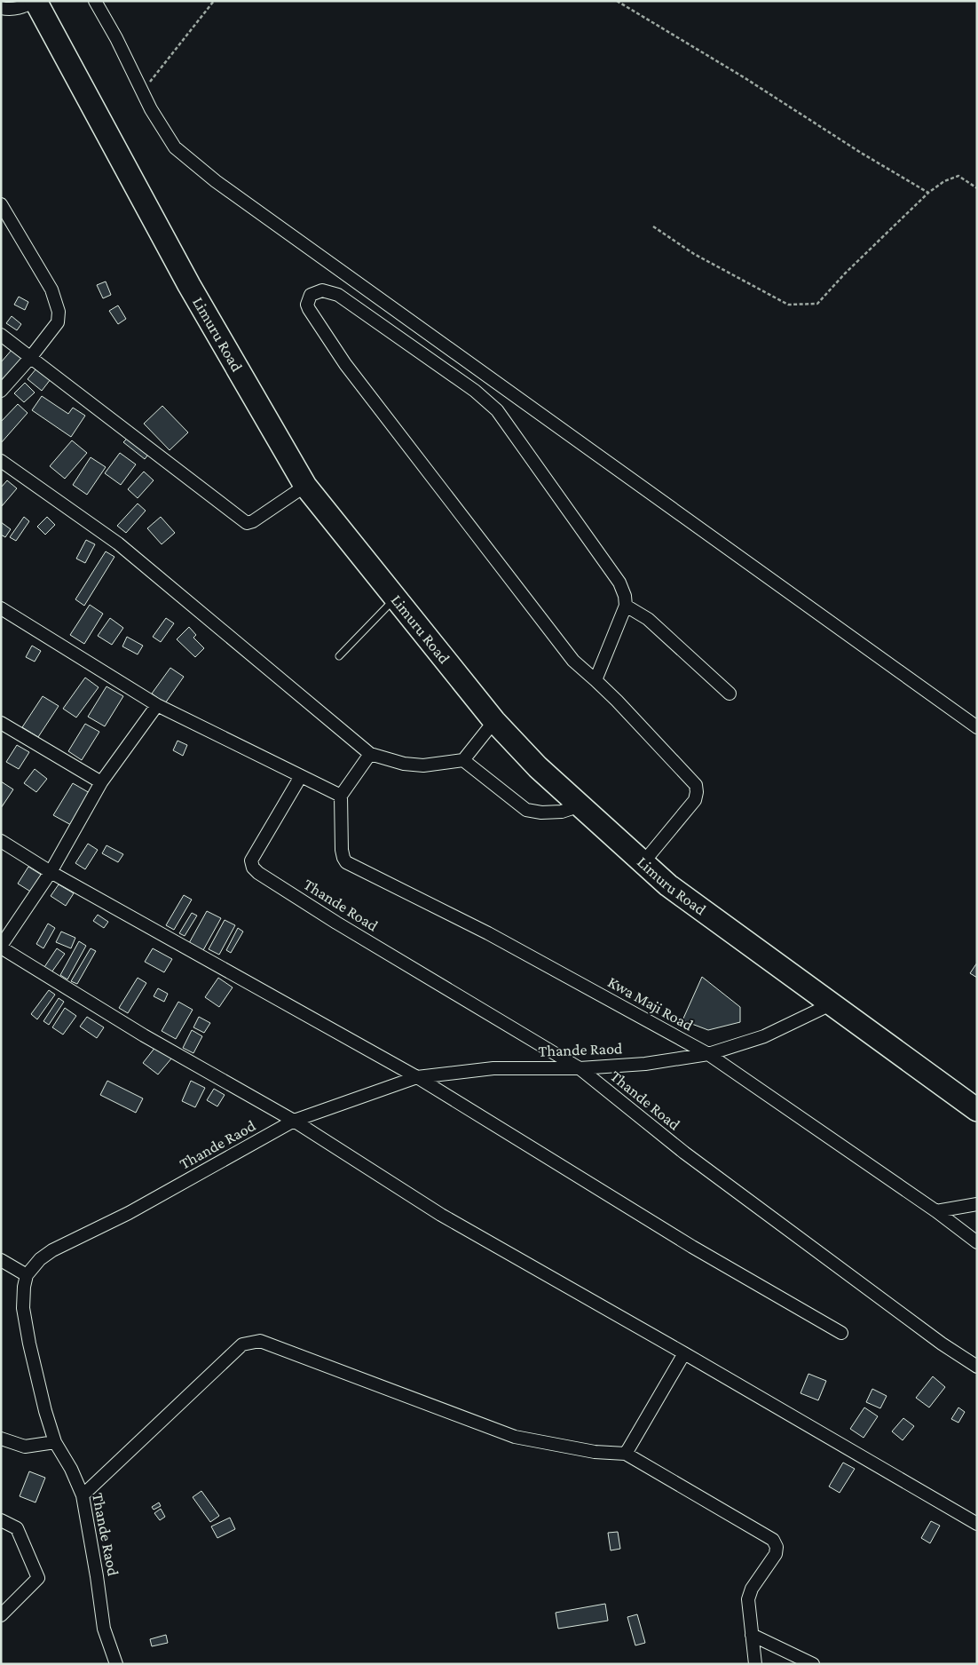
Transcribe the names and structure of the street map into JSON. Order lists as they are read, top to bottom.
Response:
{
  "streets": {
    "highway": ["Limuru Road"],
    "street": ["Thande Road", "Kwa Maji Road", "Thande Raod"]
  },
  "crossings": [
    ["Limuru Road", "Thande Raod"],
    ["Thande Road", "Thande Raod"],
    ["Kwa Maji Road", "Thande Raod"]
  ]
}
